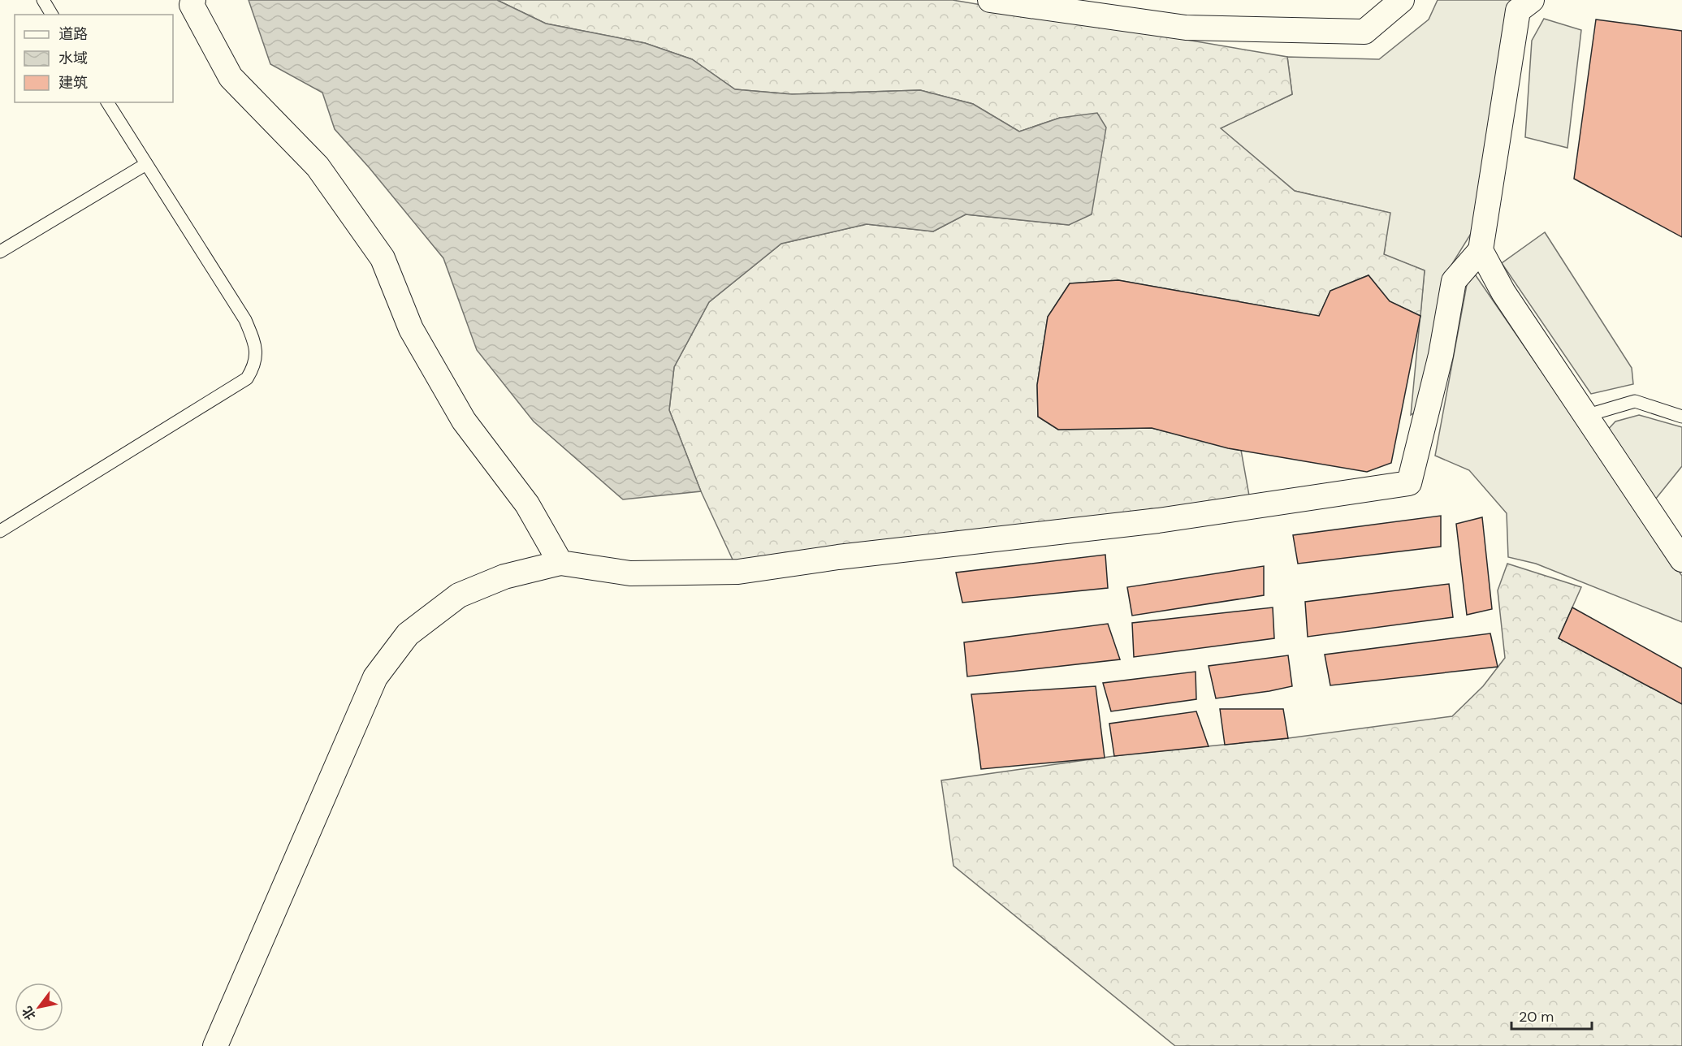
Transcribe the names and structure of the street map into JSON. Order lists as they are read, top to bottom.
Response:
{
  "legend": ["道路", "水域", "建筑"],
  "scale_bar": "20 m",
  "north": "bottom left"
}
